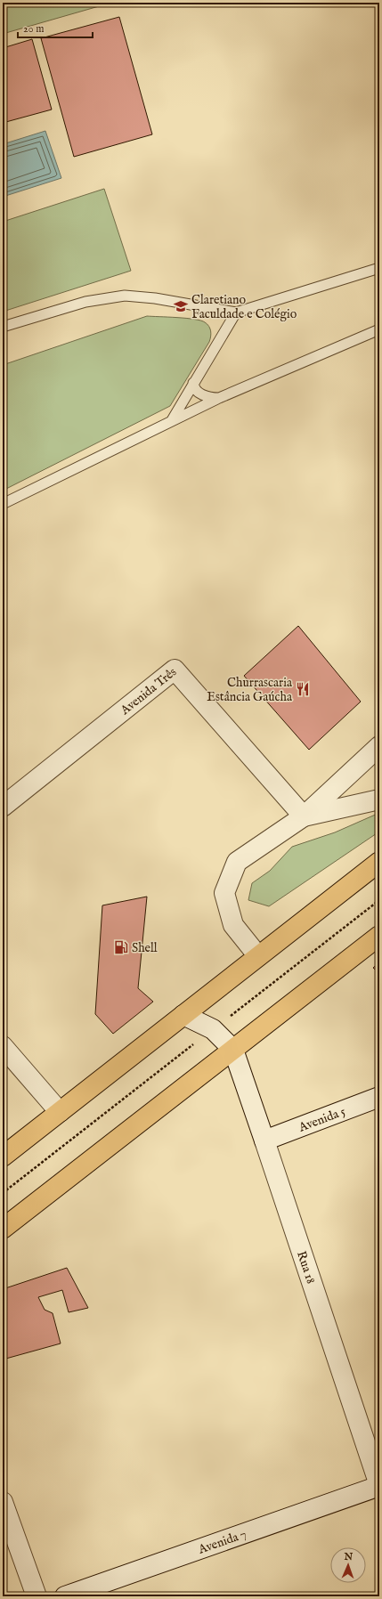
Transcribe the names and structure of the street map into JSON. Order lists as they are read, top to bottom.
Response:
{
  "streets": {
    "street": [
      "Avenida Três",
      "Avenida 5",
      "Rua 18",
      "Avenida 7"
    ]
  },
  "crossings": [
    ["Avenida 5", "Rua 18"],
    ["Rua 18", "Avenida 7"]
  ],
  "places": {
    "school or university": ["Claretiano Faculdade e Colégio"],
    "restaurant": ["Churrascaria Estância Gaúcha"],
    "fuel station": ["Shell"]
  },
  "scale_bar": "20 m",
  "north": "top"
}
